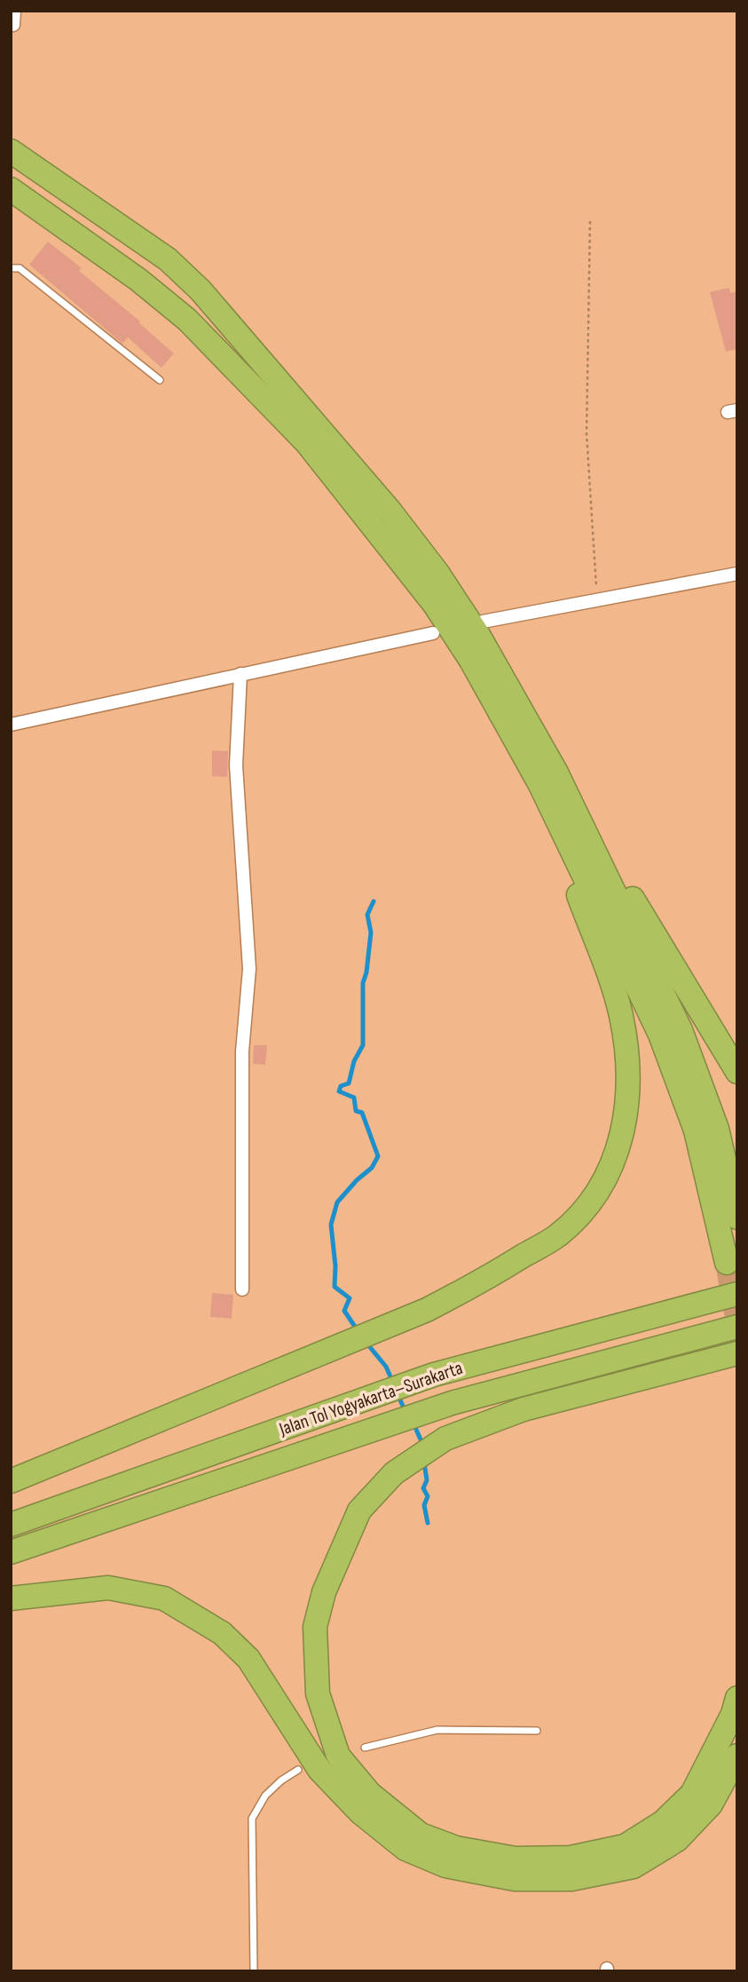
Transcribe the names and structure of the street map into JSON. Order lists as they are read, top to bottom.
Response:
{
  "streets": {
    "highway": ["Jalan Tol Yogyakarta–Surakarta"]
  }
}
